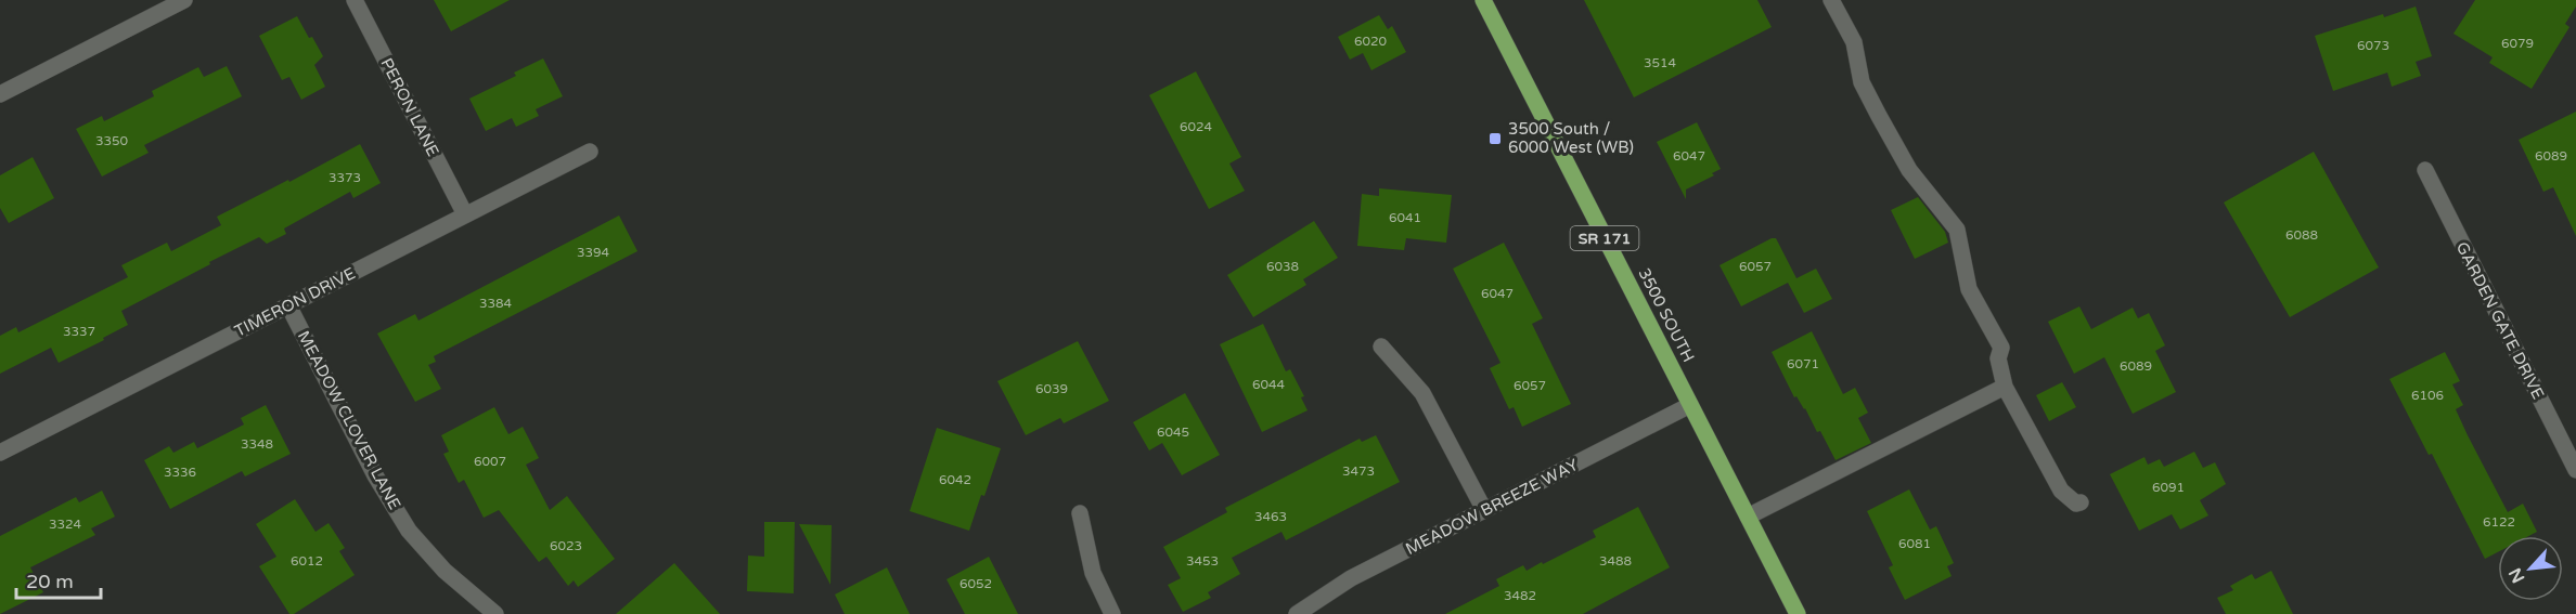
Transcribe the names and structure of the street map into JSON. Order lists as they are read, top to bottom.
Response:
{
  "streets": {
    "main road": ["SR 171", "3500 SOUTH"],
    "street": [
      "PERON LANE",
      "TIMERON DRIVE",
      "GARDEN GATE DRIVE",
      "MEADOW CLOVER LANE",
      "MEADOW BREEZE WAY"
    ]
  },
  "crossings": [
    ["PERON LANE", "TIMERON DRIVE"],
    ["TIMERON DRIVE", "MEADOW CLOVER LANE"],
    ["3500 SOUTH", "MEADOW BREEZE WAY"]
  ],
  "places": {
    "transit": ["3500 South / 6000 West (WB)"]
  },
  "house_numbers": [
    "6020",
    "6079",
    "6073",
    "3514",
    "6024",
    "3350",
    "6047",
    "6089",
    "3373",
    "6041",
    "6088",
    "3394",
    "6038",
    "6057",
    "6047",
    "3384",
    "3337",
    "6071",
    "6089",
    "6044",
    "6057",
    "6039",
    "6106",
    "6045",
    "3348",
    "6007",
    "3473",
    "3336",
    "6042",
    "6091",
    "3463",
    "6122",
    "3324",
    "6081",
    "6023",
    "6012",
    "3453",
    "3488",
    "6052",
    "3482"
  ],
  "scale_bar": "20 m",
  "north": "bottom left"
}
